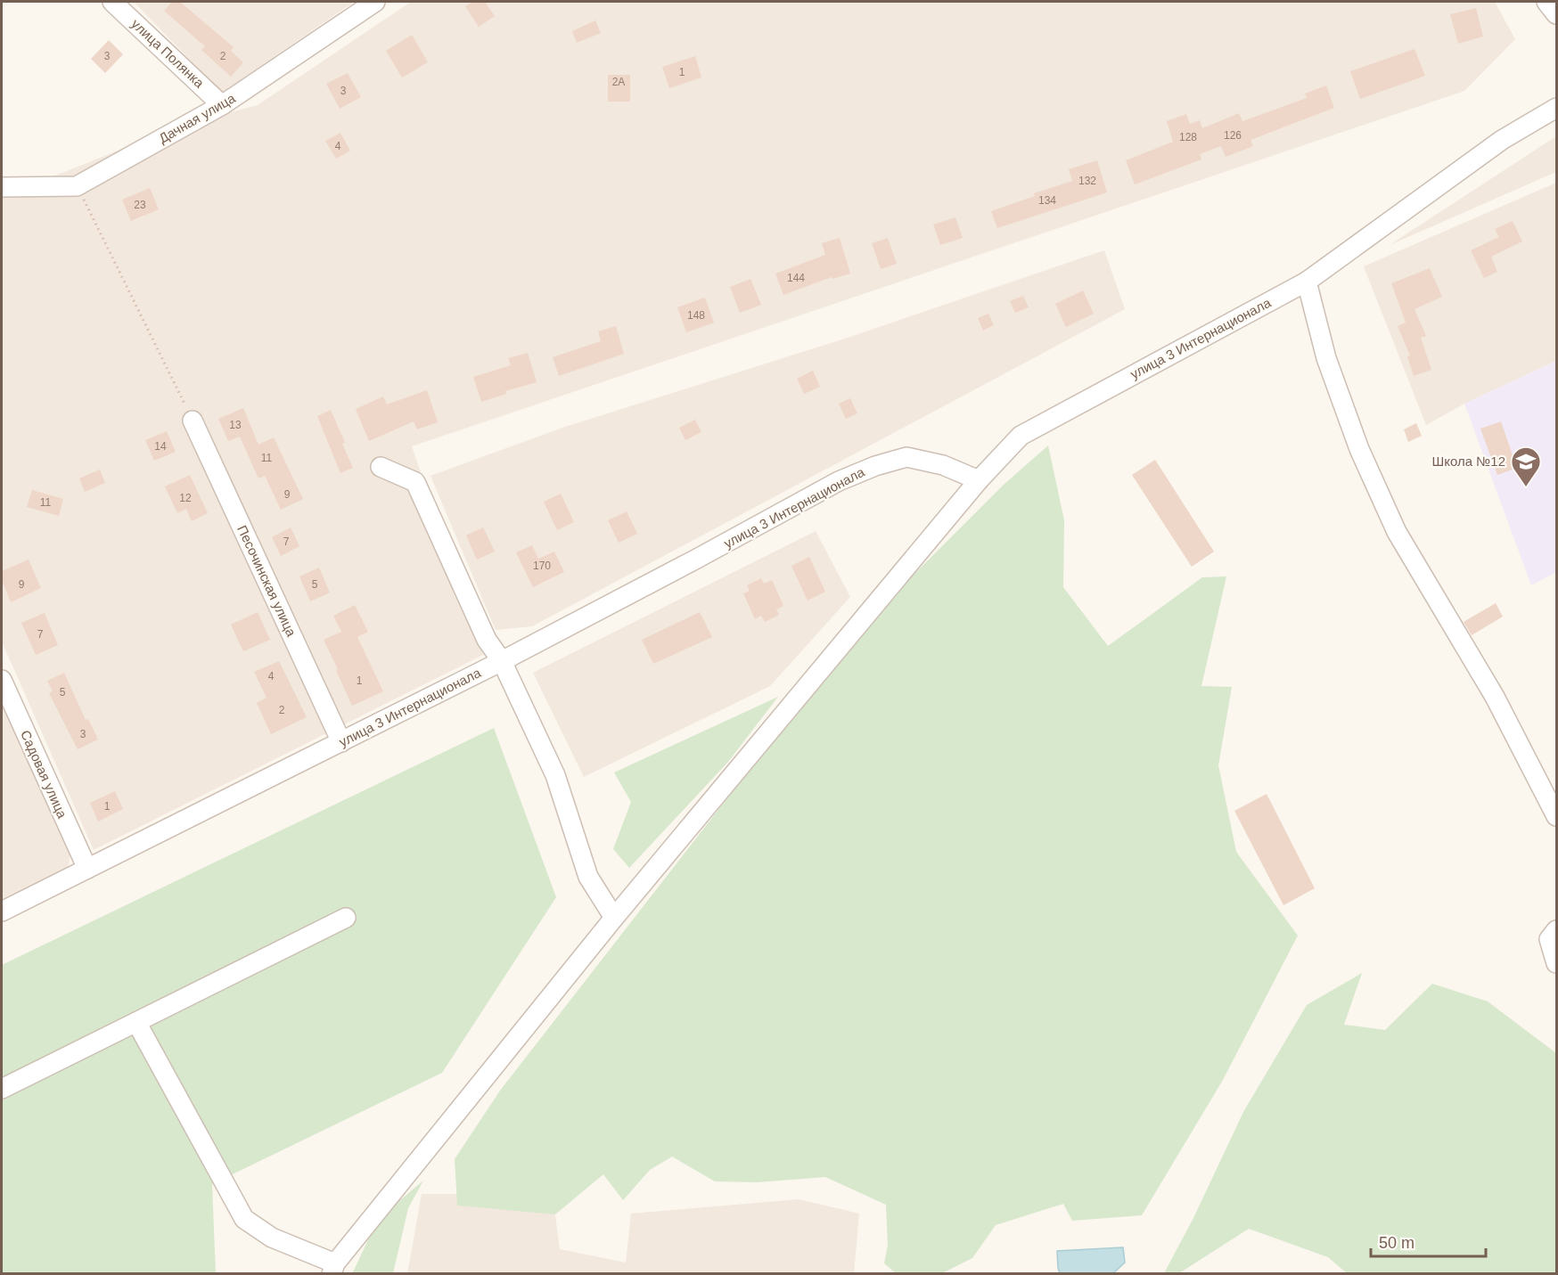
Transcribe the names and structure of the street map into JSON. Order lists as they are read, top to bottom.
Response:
{
  "streets": {
    "street": [
      "улица Полянка",
      "Дачная улица",
      "улица 3 Интернационала",
      "Песочинская улица",
      "Садовая улица"
    ]
  },
  "crossings": [
    ["улица Полянка", "Дачная улица"],
    ["улица 3 Интернационала", "Песочинская улица"],
    ["улица 3 Интернационала", "Садовая улица"]
  ],
  "places": {
    "school or university": ["Школа №12"]
  },
  "house_numbers": [
    "3",
    "2",
    "1",
    "2А",
    "3",
    "126",
    "128",
    "4",
    "132",
    "134",
    "23",
    "144",
    "148",
    "13",
    "14",
    "11",
    "9",
    "12",
    "11",
    "7",
    "170",
    "9",
    "5",
    "7",
    "4",
    "1",
    "5",
    "2",
    "3",
    "1"
  ],
  "scale_bar": "50 m"
}
